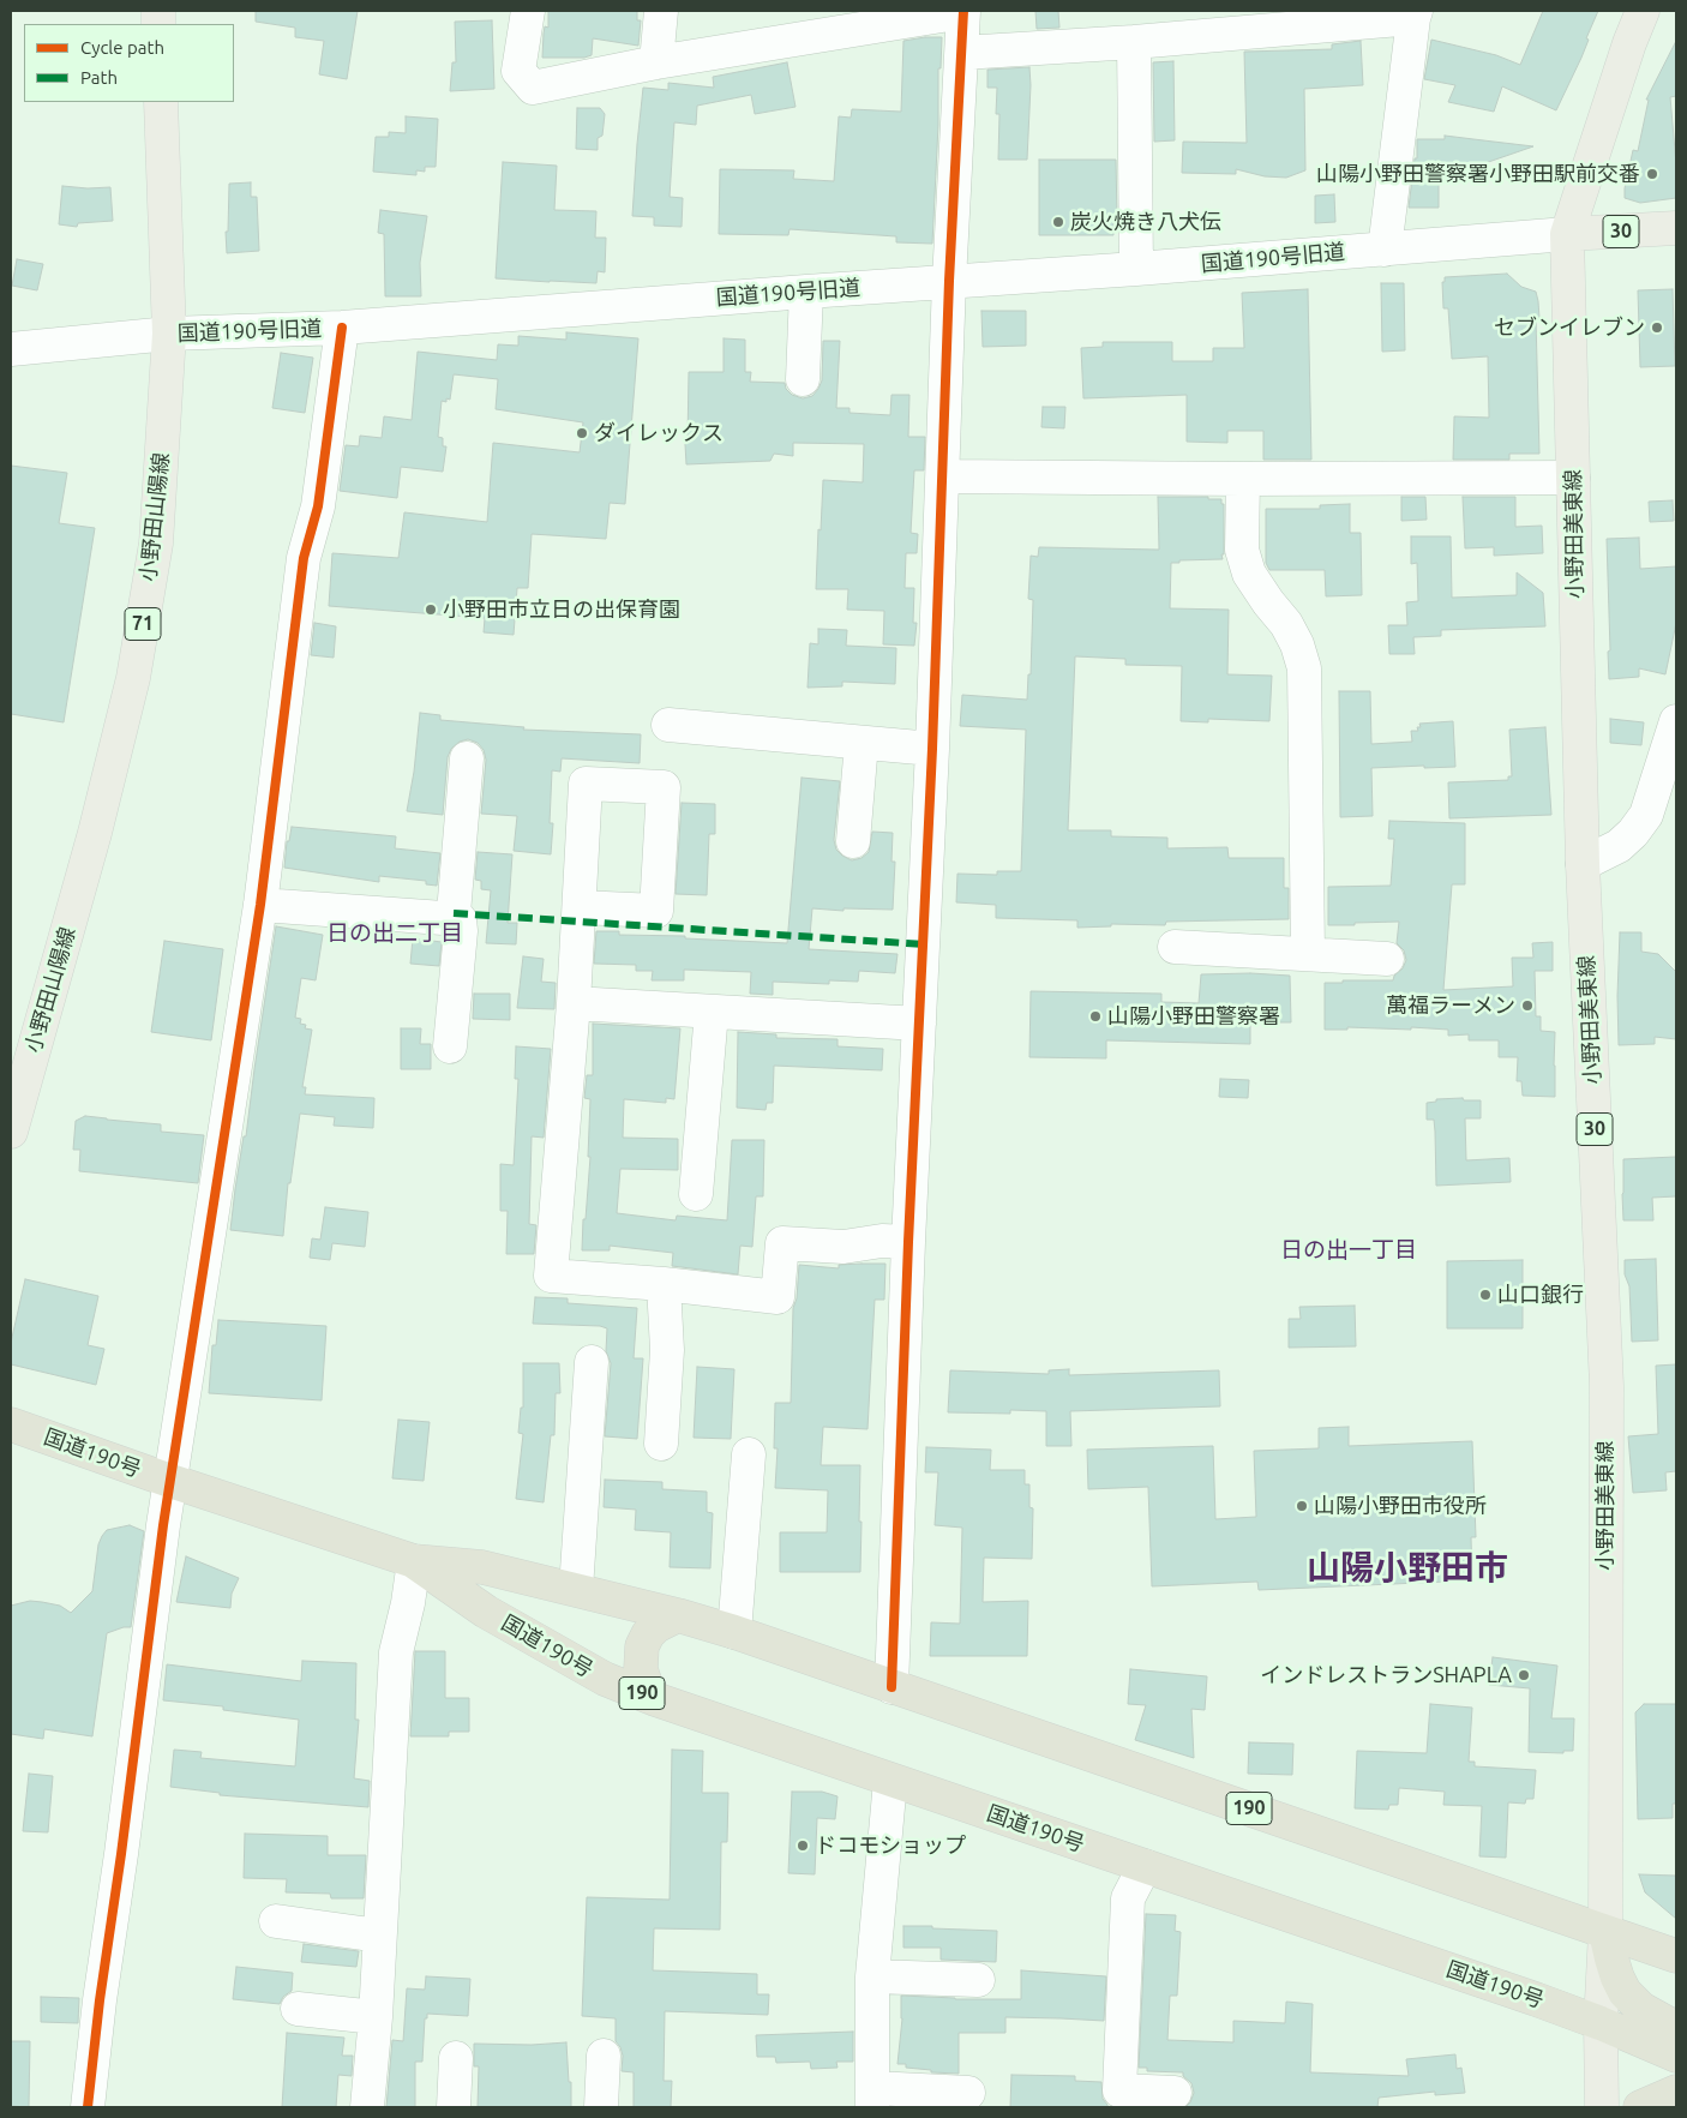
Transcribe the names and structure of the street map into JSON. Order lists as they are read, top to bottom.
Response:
{
  "streets": {
    "highway": ["国道190号", "190"],
    "main road": [
      "30",
      "小野田山陽線",
      "小野田美東線",
      "71"
    ],
    "street": ["国道190号旧道"]
  },
  "crossings": [
    ["30", "国道190号旧道"],
    ["30", "小野田美東線"],
    ["国道190号旧道", "小野田山陽線"],
    ["国道190号旧道", "小野田美東線"],
    ["小野田美東線", "国道190号"]
  ],
  "districts": ["日の出二丁目", "日の出一丁目", "山陽小野田市"],
  "places": [
    "山陽小野田警察署小野田駅前交番",
    "炭火焼き八犬伝",
    "セブンイレブン",
    "ダイレックス",
    "小野田市立日の出保育園",
    "萬福ラーメン",
    "山陽小野田警察署",
    "山口銀行",
    "山陽小野田市役所",
    "インドレストランSHAPLA",
    "ドコモショップ"
  ],
  "legend": ["Cycle path", "Path"]
}
